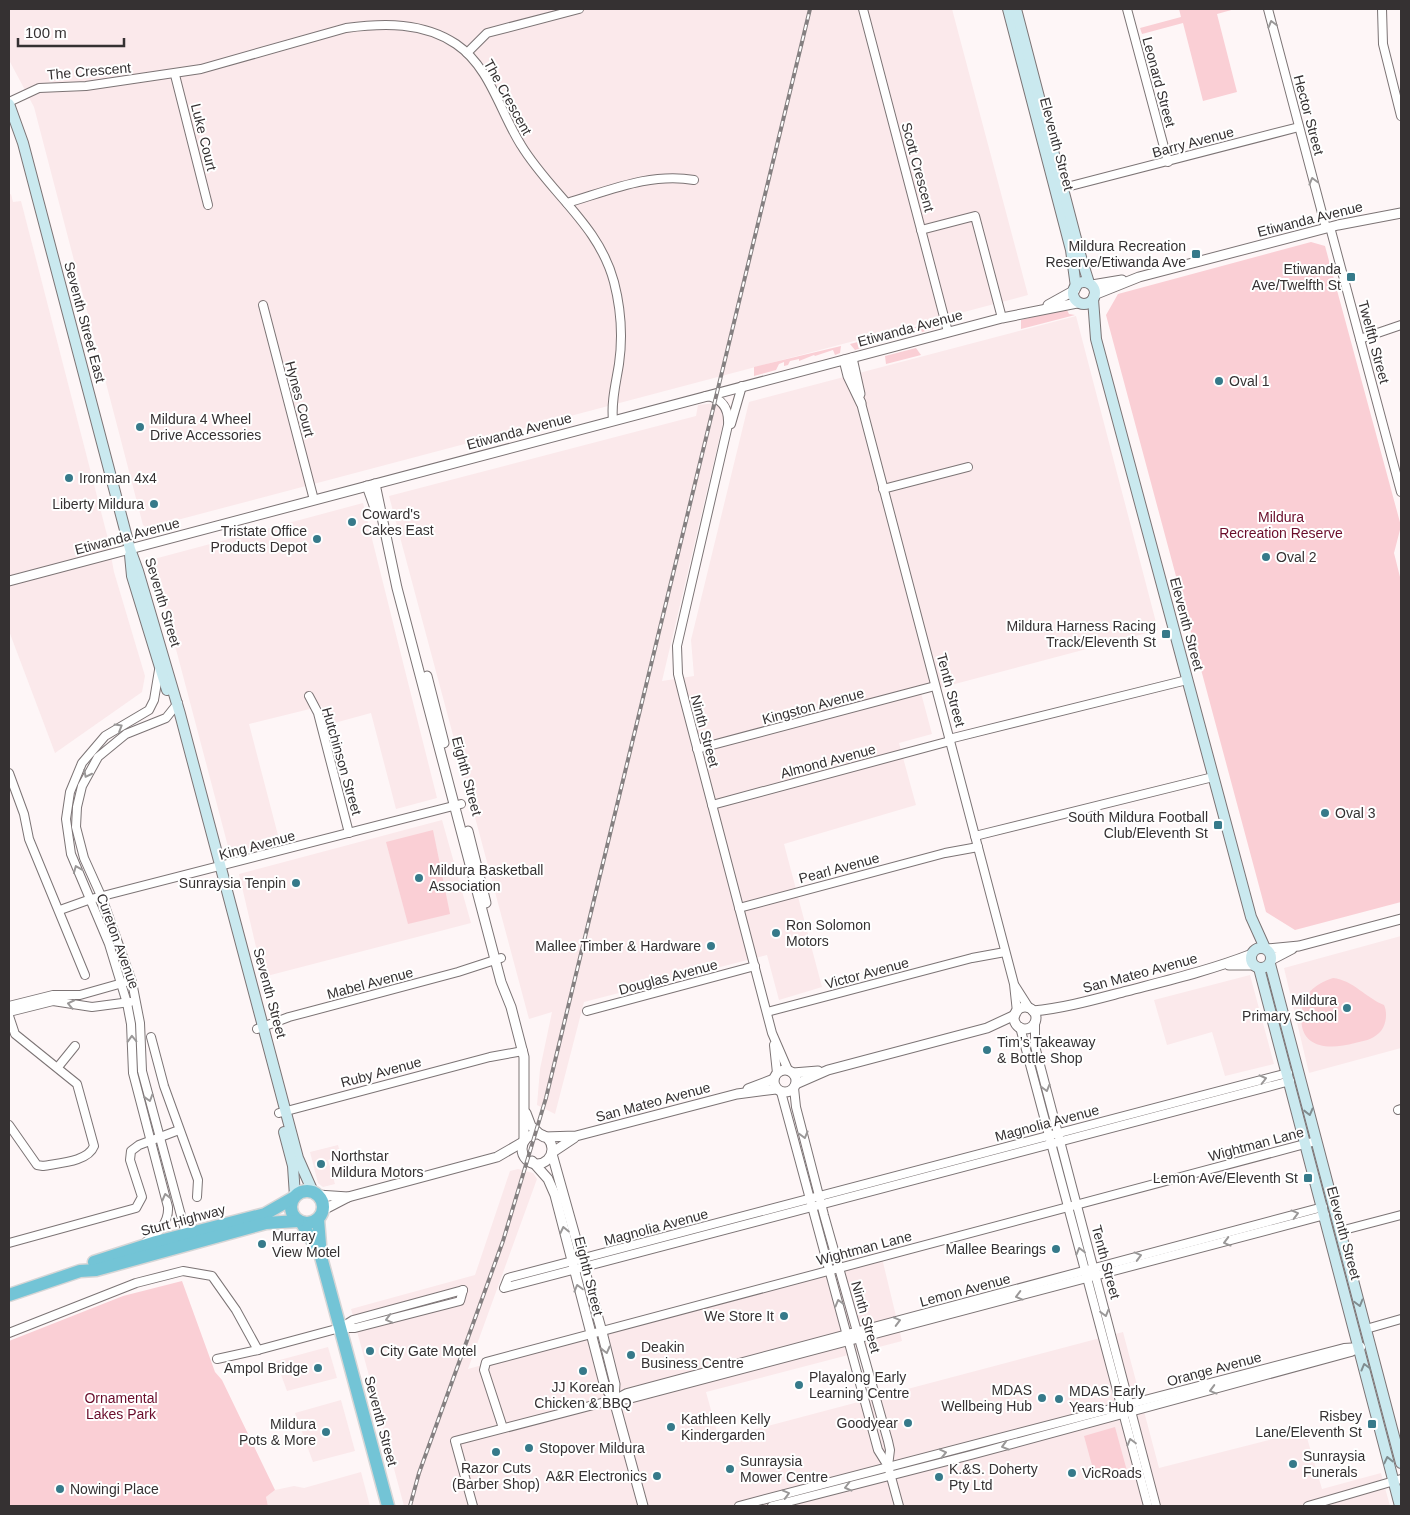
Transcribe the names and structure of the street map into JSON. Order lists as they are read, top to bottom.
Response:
{
  "streets": {
    "highway": ["Seventh Street", "Sturt Highway"],
    "main road": ["Eleventh Street", "Seventh Street East"],
    "street": [
      "The Crescent",
      "Leonard Street",
      "Hector Street",
      "Luke Court",
      "Barry Avenue",
      "Scott Crescent",
      "Etiwanda Avenue",
      "Twelfth Street",
      "Hynes Court",
      "Tenth Street",
      "Kingston Avenue",
      "Ninth Street",
      "Hutchinson Street",
      "Almond Avenue",
      "Eighth Street",
      "King Avenue",
      "Pearl Avenue",
      "Cureton Avenue",
      "Victor Avenue",
      "San Mateo Avenue",
      "Douglas Avenue",
      "Mabel Avenue",
      "Ruby Avenue",
      "Magnolia Avenue",
      "Wightman Lane",
      "Lemon Avenue",
      "Orange Avenue"
    ]
  },
  "crossings": [
    ["The Crescent", "Luke Court"],
    ["The Crescent", "Etiwanda Avenue"],
    ["The Crescent", "Seventh Street East"],
    ["Leonard Street", "Barry Avenue"],
    ["Hector Street", "Barry Avenue"],
    ["Hector Street", "Etiwanda Avenue"],
    ["Hector Street", "Twelfth Street"],
    ["Barry Avenue", "Eleventh Street"],
    ["Eleventh Street", "Etiwanda Avenue"],
    ["Eleventh Street", "Almond Avenue"],
    ["Eleventh Street", "Pearl Avenue"],
    ["Eleventh Street", "San Mateo Avenue"],
    ["Eleventh Street", "Magnolia Avenue"],
    ["Eleventh Street", "Wightman Lane"],
    ["Eleventh Street", "Lemon Avenue"],
    ["Eleventh Street", "Orange Avenue"],
    ["Scott Crescent", "Etiwanda Avenue"],
    ["Etiwanda Avenue", "Seventh Street East"],
    ["Etiwanda Avenue", "Twelfth Street"],
    ["Etiwanda Avenue", "Hynes Court"],
    ["Etiwanda Avenue", "Seventh Street"],
    ["Etiwanda Avenue", "Tenth Street"],
    ["Etiwanda Avenue", "Ninth Street"],
    ["Etiwanda Avenue", "Eighth Street"],
    ["Seventh Street East", "Seventh Street"],
    ["Seventh Street", "King Avenue"],
    ["Seventh Street", "Cureton Avenue"],
    ["Seventh Street", "Mabel Avenue"],
    ["Seventh Street", "Ruby Avenue"],
    ["Seventh Street", "Sturt Highway"],
    ["Tenth Street", "Kingston Avenue"],
    ["Tenth Street", "Almond Avenue"],
    ["Tenth Street", "Pearl Avenue"],
    ["Tenth Street", "Victor Avenue"],
    ["Tenth Street", "San Mateo Avenue"],
    ["Tenth Street", "Magnolia Avenue"],
    ["Tenth Street", "Wightman Lane"],
    ["Tenth Street", "Lemon Avenue"],
    ["Tenth Street", "Orange Avenue"],
    ["Kingston Avenue", "Ninth Street"],
    ["Ninth Street", "Almond Avenue"],
    ["Ninth Street", "Pearl Avenue"],
    ["Ninth Street", "Victor Avenue"],
    ["Ninth Street", "San Mateo Avenue"],
    ["Ninth Street", "Douglas Avenue"],
    ["Ninth Street", "Magnolia Avenue"],
    ["Ninth Street", "Wightman Lane"],
    ["Ninth Street", "Lemon Avenue"],
    ["Ninth Street", "Orange Avenue"],
    ["Hutchinson Street", "King Avenue"],
    ["Eighth Street", "King Avenue"],
    ["Eighth Street", "San Mateo Avenue"],
    ["Eighth Street", "Mabel Avenue"],
    ["Eighth Street", "Ruby Avenue"],
    ["Eighth Street", "Magnolia Avenue"],
    ["Eighth Street", "Wightman Lane"],
    ["Eighth Street", "Lemon Avenue"],
    ["King Avenue", "Cureton Avenue"],
    ["Cureton Avenue", "Sturt Highway"],
    ["Wightman Lane", "Lemon Avenue"]
  ],
  "one_way": ["Hector Street"],
  "parks": ["Mildura Recreation Reserve", "Ornamental Lakes Park"],
  "places": {
    "transit": [
      "Mildura Recreation Reserve/Etiwanda Ave",
      "Etiwanda Ave/Twelfth St",
      "Mildura Harness Racing Track/Eleventh St",
      "South Mildura Football Club/Eleventh St",
      "Lemon Ave/Eleventh St",
      "Risbey Lane/Eleventh St"
    ],
    "other": [
      "Oval 1",
      "Mildura 4 Wheel Drive Accessories",
      "Ironman 4x4",
      "Liberty Mildura",
      "Coward's Cakes East",
      "Tristate Office Products Depot",
      "Oval 2",
      "Oval 3",
      "Mildura Basketball Association",
      "Sunraysia Tenpin",
      "Ron Solomon Motors",
      "Mallee Timber & Hardware",
      "Mildura Primary School",
      "Tim’s Takeaway & Bottle Shop",
      "Northstar Mildura Motors",
      "Murray View Motel",
      "Mallee Bearings",
      "We Store It",
      "City Gate Motel",
      "Deakin Business Centre",
      "Ampol Bridge",
      "JJ Korean Chicken & BBQ",
      "Playalong Early Learning Centre",
      "MDAS Wellbeing Hub",
      "MDAS Early Years Hub",
      "Goodyear",
      "Kathleen Kelly Kindergarden",
      "Mildura Pots & More",
      "Stopover Mildura",
      "Razor Cuts (Barber Shop)",
      "Sunraysia Funerals",
      "Sunraysia Mower Centre",
      "VicRoads",
      "A&R Electronics",
      "K.&S. Doherty Pty Ltd",
      "Nowingi Place"
    ]
  },
  "scale_bar": "100 m"
}
